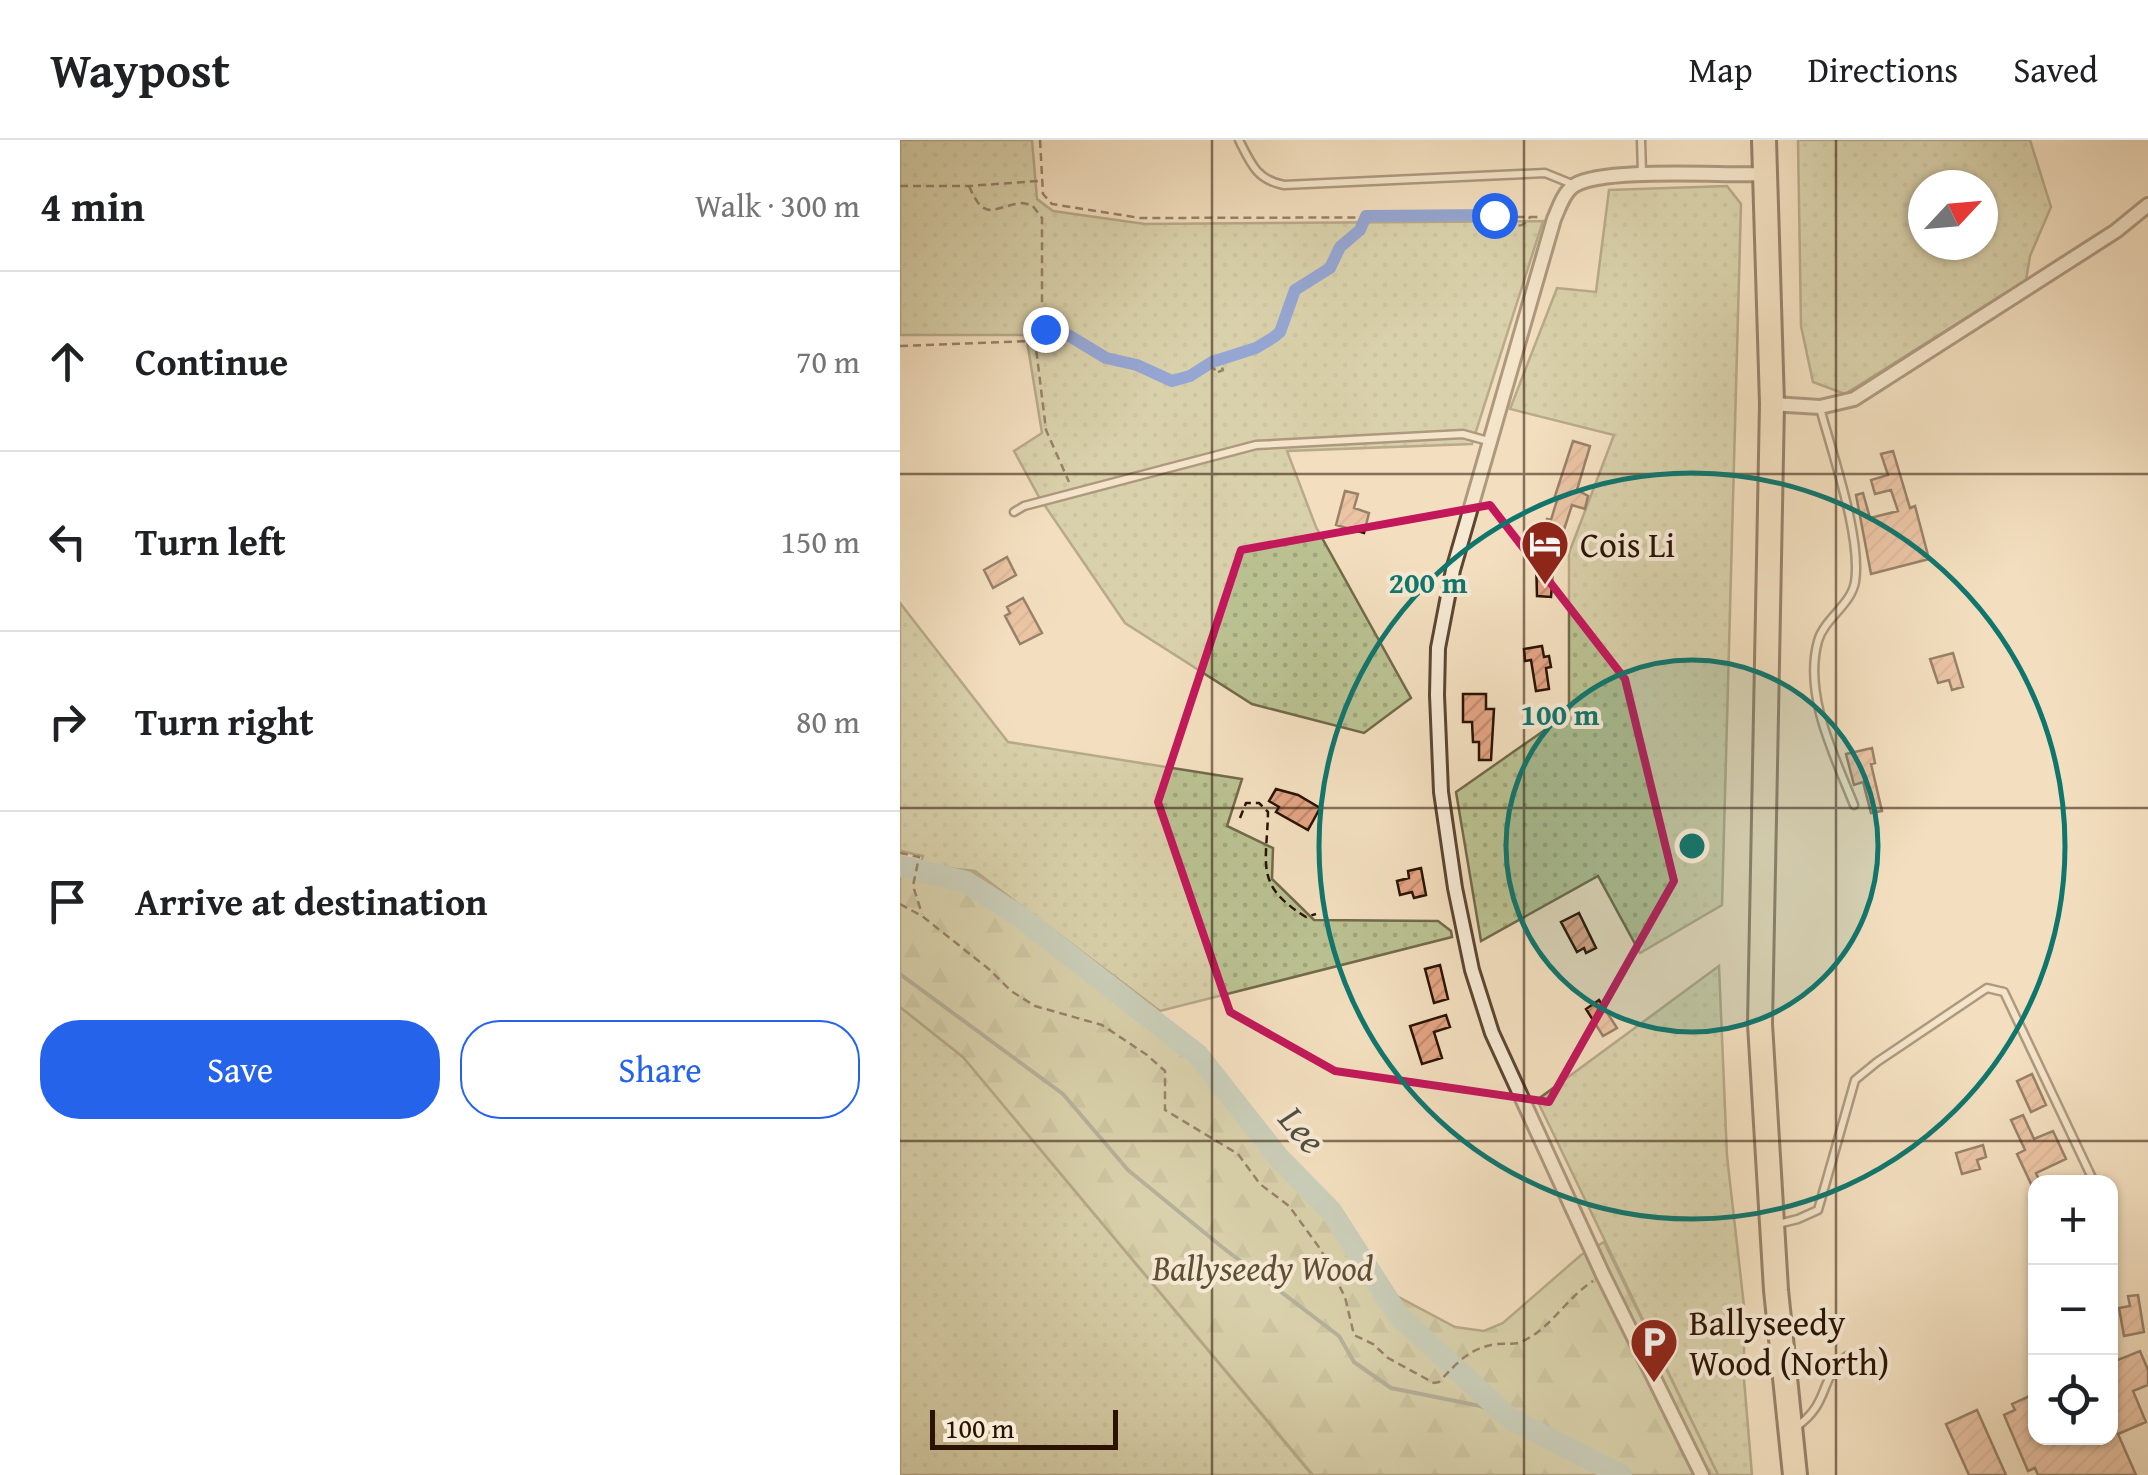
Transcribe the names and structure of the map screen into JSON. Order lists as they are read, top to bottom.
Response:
{
  "water": ["Lee"],
  "parks": ["Ballyseedy Wood"],
  "places": {
    "hotel": ["Cois Li"],
    "parking": ["Ballyseedy Wood (North)"]
  },
  "scale_bar": "100 m",
  "north": "top right",
  "page": {
    "header": "Waypost",
    "nav": ["Map", "Directions", "Saved"],
    "heading": ["4 min", "Walk · 300 m"],
    "list": [
      ["Continue", "70 m"],
      ["Turn left", "150 m"],
      ["Turn right", "80 m"],
      "Arrive at destination"
    ],
    "buttons": ["Save", "Share"],
    "map_buttons": ["+", "−"],
    "scale": "100 m"
  },
  "rings": ["200 m", "100 m"]
}
